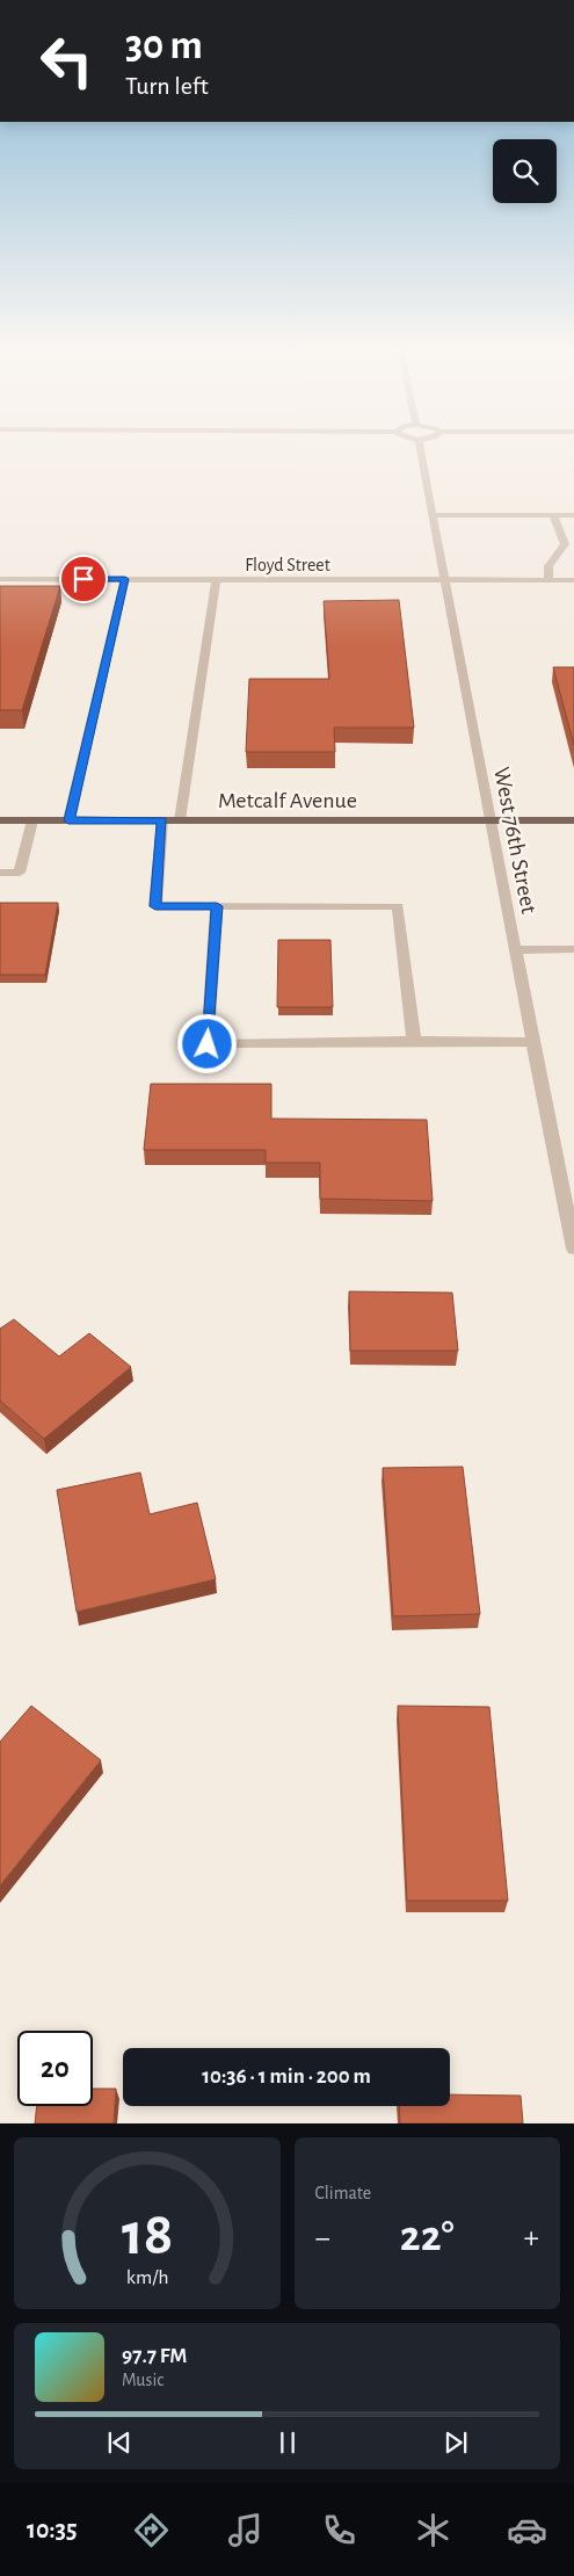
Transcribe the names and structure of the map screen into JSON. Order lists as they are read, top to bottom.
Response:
{
  "streets": {
    "main road": ["Metcalf Avenue"],
    "street": ["Floyd Street", "West 76th Street"]
  },
  "crossings": [
    ["Floyd Street", "West 76th Street"],
    ["Metcalf Avenue", "West 76th Street"]
  ],
  "page": {
    "turn": ["30 m", "Turn left"],
    "limit": "20",
    "trip": "10:36 · 1 min · 200 m",
    "tile": "Climate",
    "heat": ["−", "22°", "+"],
    "song": ["97.7 FM", "Music"],
    "tabs": "10:35",
    "gauge": ["18", "km/h"]
  }
}
